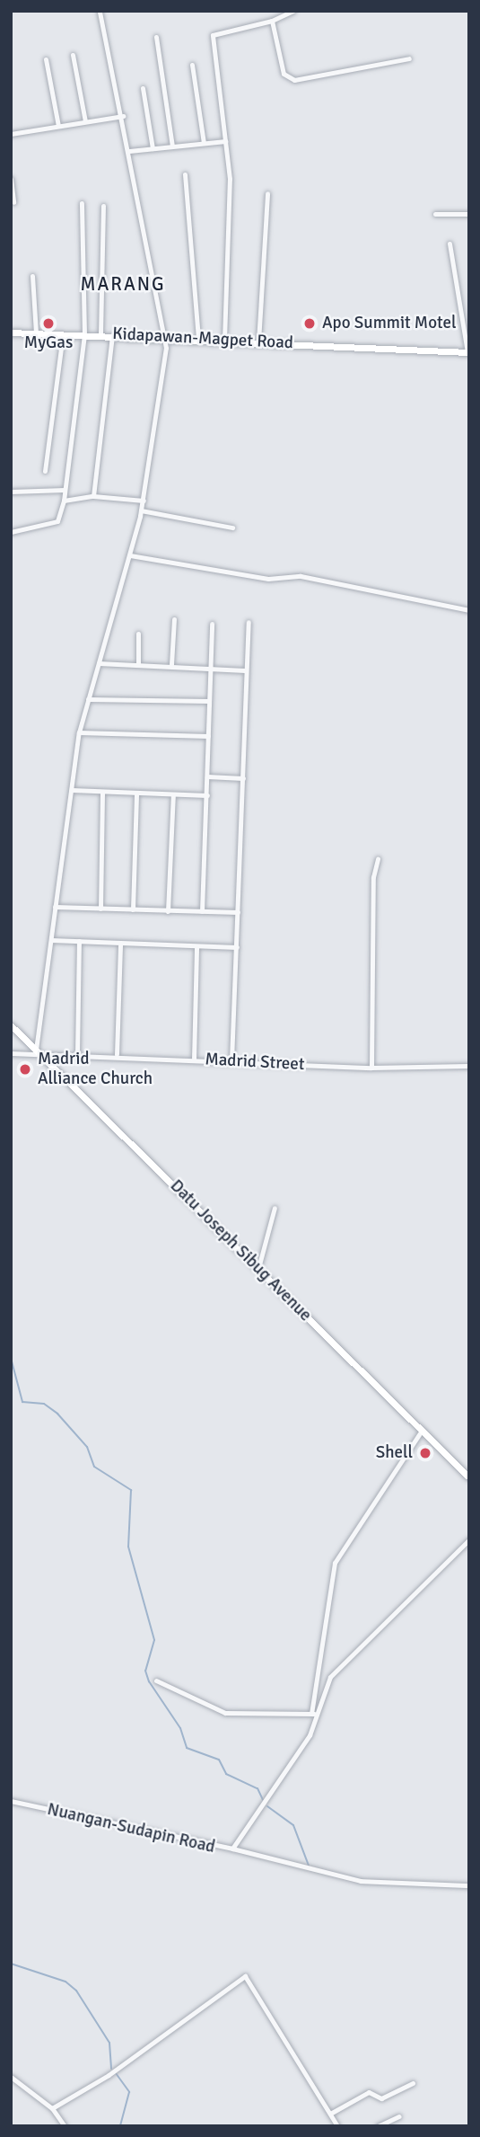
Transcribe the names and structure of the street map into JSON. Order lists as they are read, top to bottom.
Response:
{
  "streets": {
    "main road": ["Kidapawan-Magpet Road", "Datu Joseph Sibug Avenue"],
    "street": ["Madrid Street", "Nuangan-Sudapin Road"]
  },
  "crossings": [
    ["Madrid Street", "Datu Joseph Sibug Avenue"]
  ],
  "districts": ["MARANG"],
  "places": [
    "MyGas",
    "Apo Summit Motel",
    "Madrid Alliance Church",
    "Shell"
  ]
}
